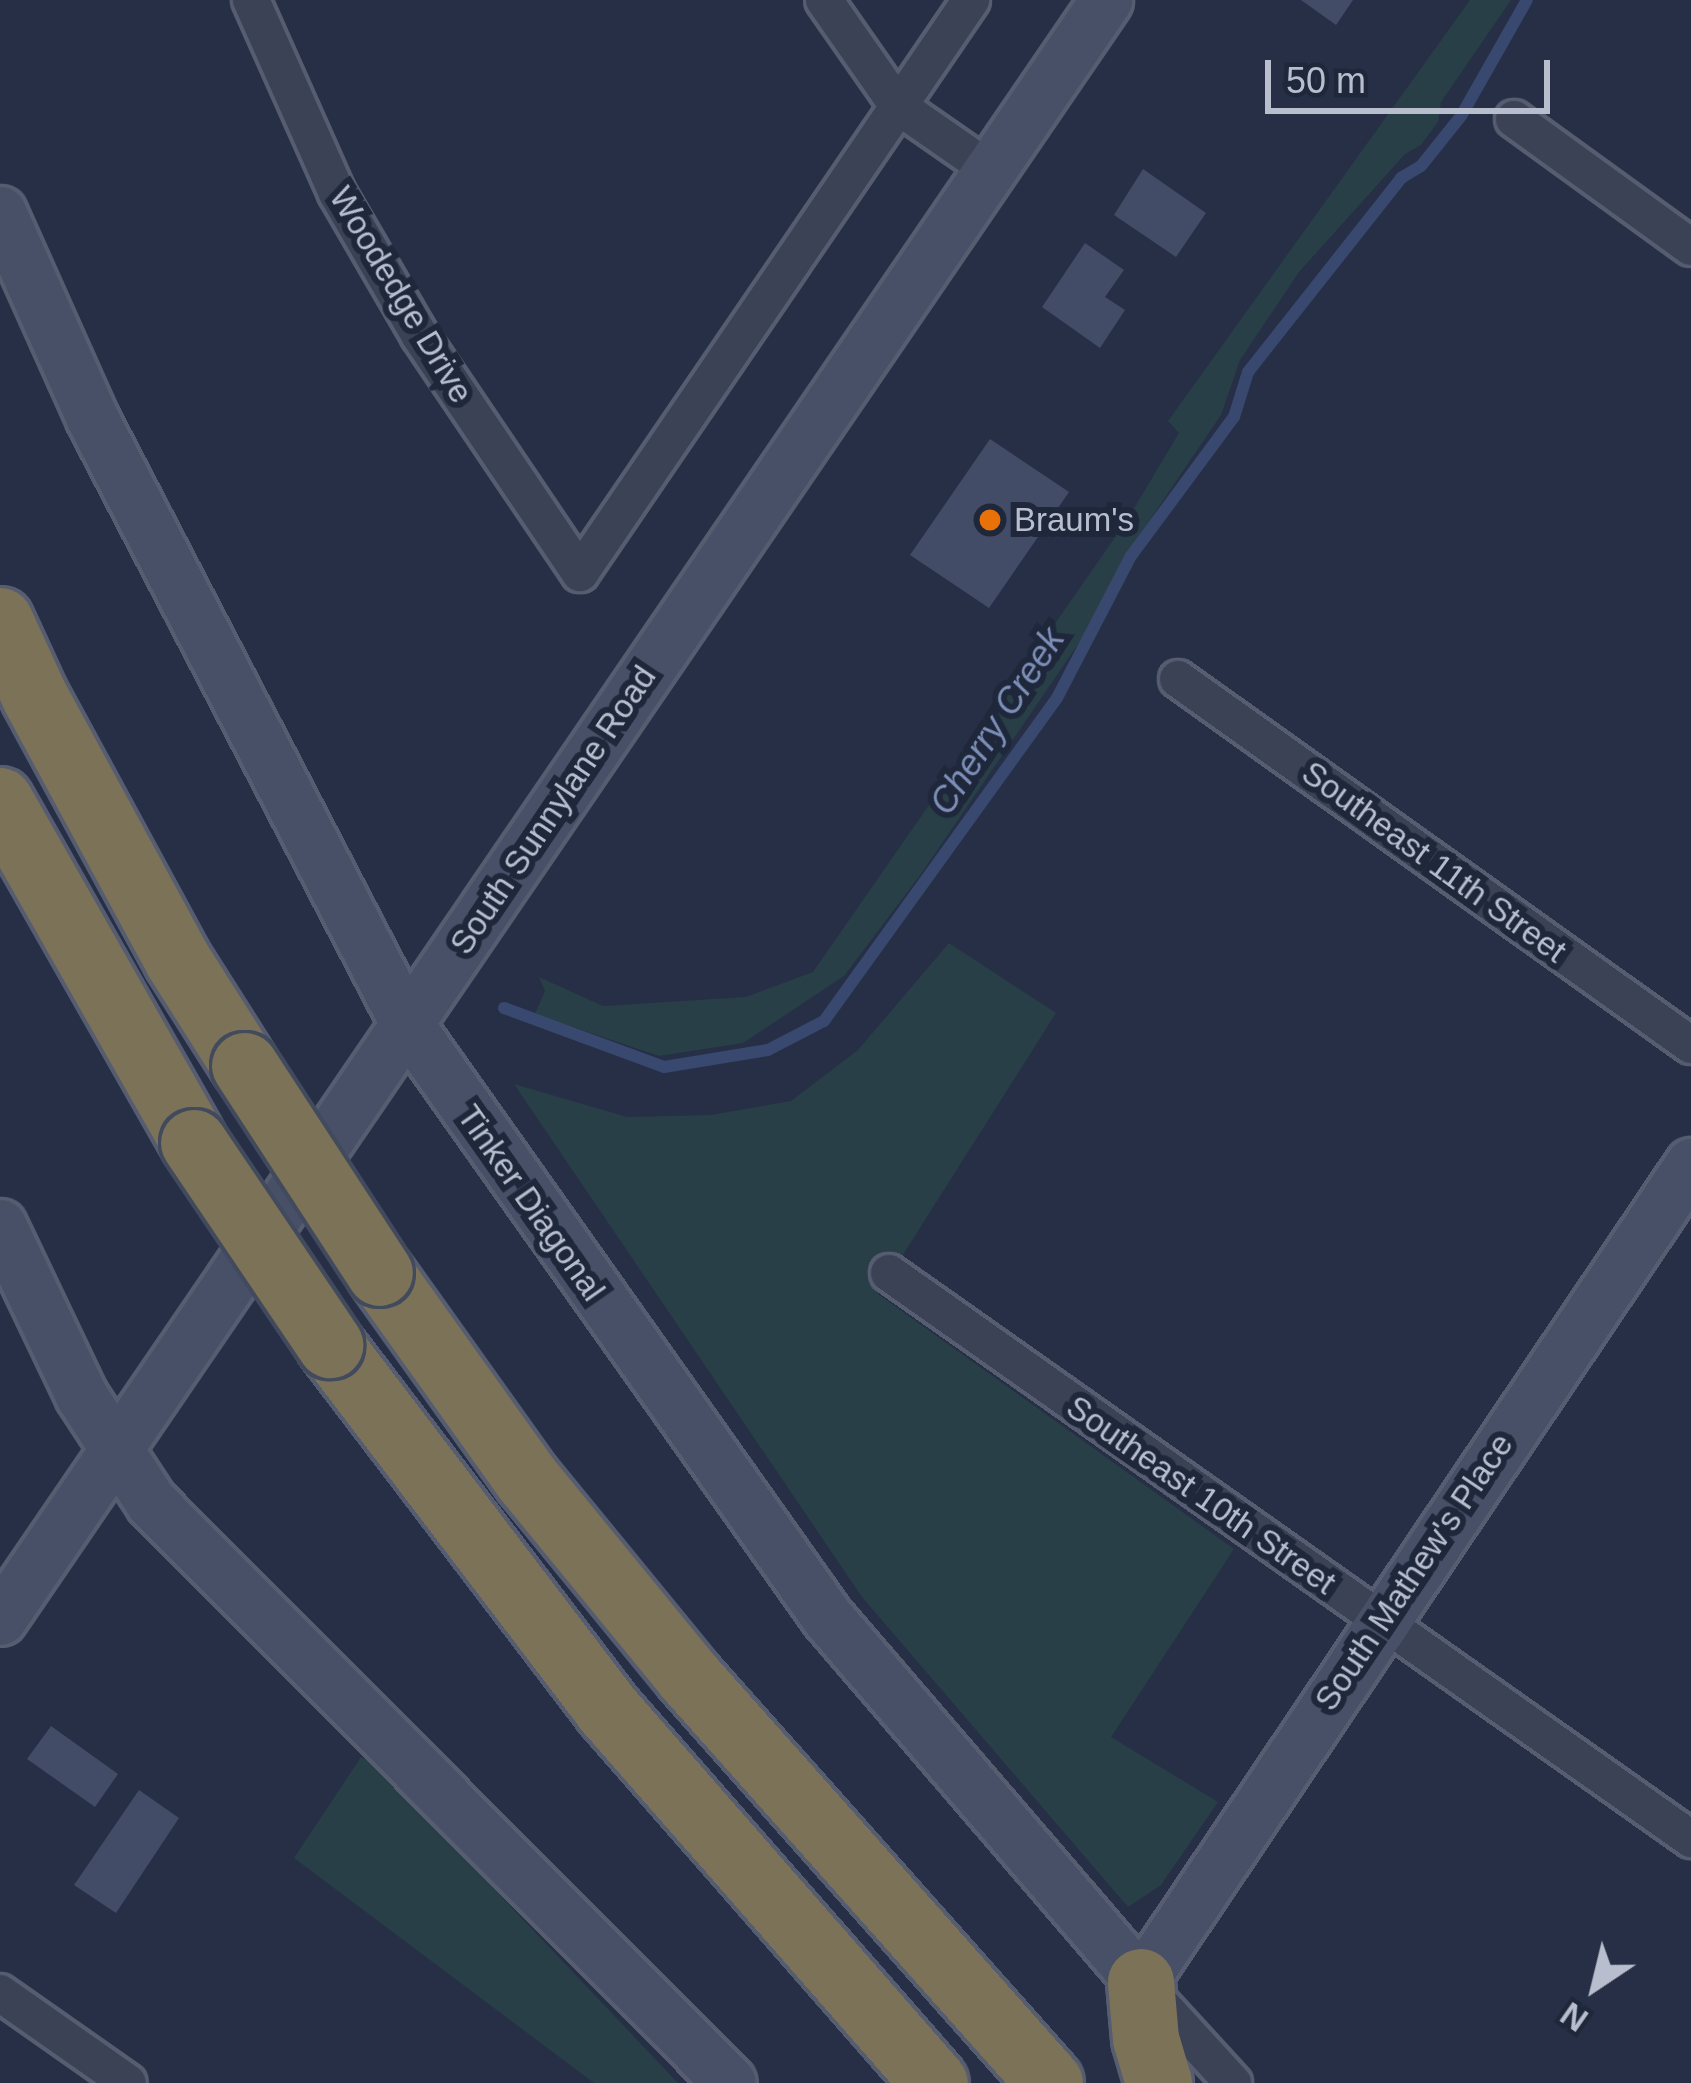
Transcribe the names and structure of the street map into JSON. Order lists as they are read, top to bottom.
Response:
{
  "streets": {
    "street": [
      "Woodedge Drive",
      "South Sunnylane Road",
      "Southeast 11th Street",
      "Tinker Diagonal",
      "Southeast 10th Street",
      "South Mathew's Place"
    ]
  },
  "crossings": [
    ["South Sunnylane Road", "Tinker Diagonal"],
    ["Tinker Diagonal", "South Mathew's Place"],
    ["Southeast 10th Street", "South Mathew's Place"]
  ],
  "water": ["Cherry Creek"],
  "places": ["Braum's"],
  "scale_bar": "50 m",
  "north": "bottom left"
}
